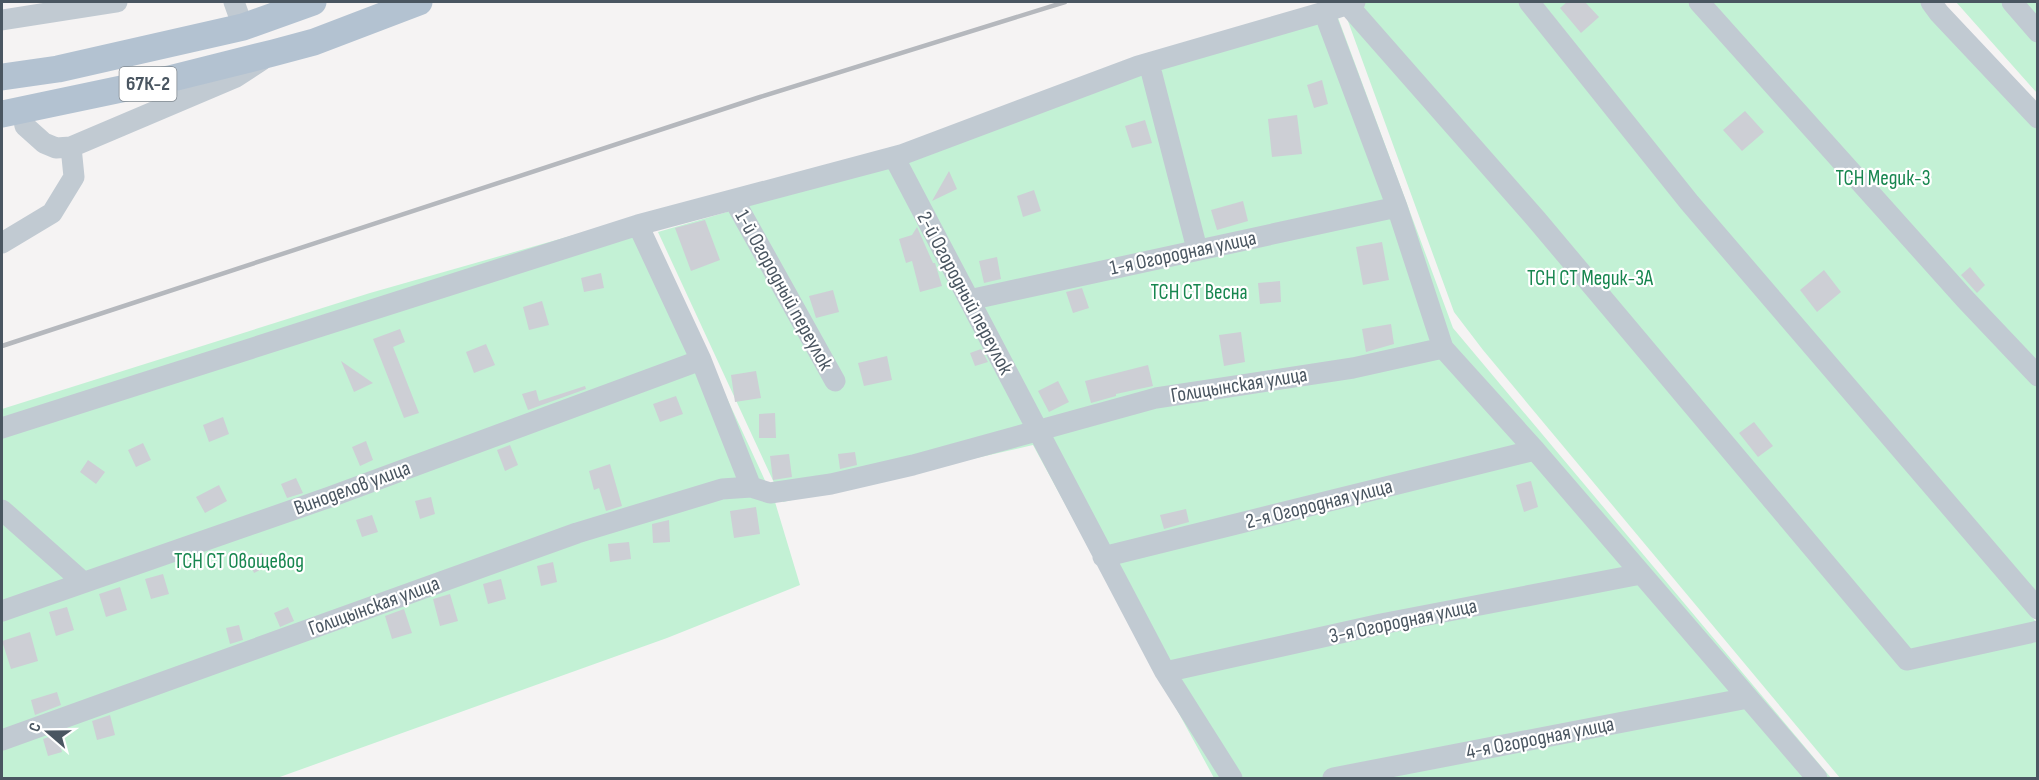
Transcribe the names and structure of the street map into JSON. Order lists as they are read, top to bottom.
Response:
{
  "streets": {
    "main road": ["67К-2"],
    "street": [
      "1-я Огородная улица",
      "1-й Огородный переулок",
      "2-й Огородный переулок",
      "Голицынская улица",
      "Виноделов улица",
      "2-я Огородная улица",
      "3-я Огородная улица",
      "4-я Огородная улица"
    ]
  },
  "crossings": [
    ["1-я Огородная улица", "2-й Огородный переулок"],
    ["2-й Огородный переулок", "Голицынская улица"],
    ["2-й Огородный переулок", "2-я Огородная улица"],
    ["2-й Огородный переулок", "3-я Огородная улица"]
  ],
  "parks": [
    "ТСН Медик-3",
    "ТСН СТ Медик-3А",
    "ТСН СТ Весна",
    "ТСН СТ Овощевод"
  ],
  "north": "left"
}
